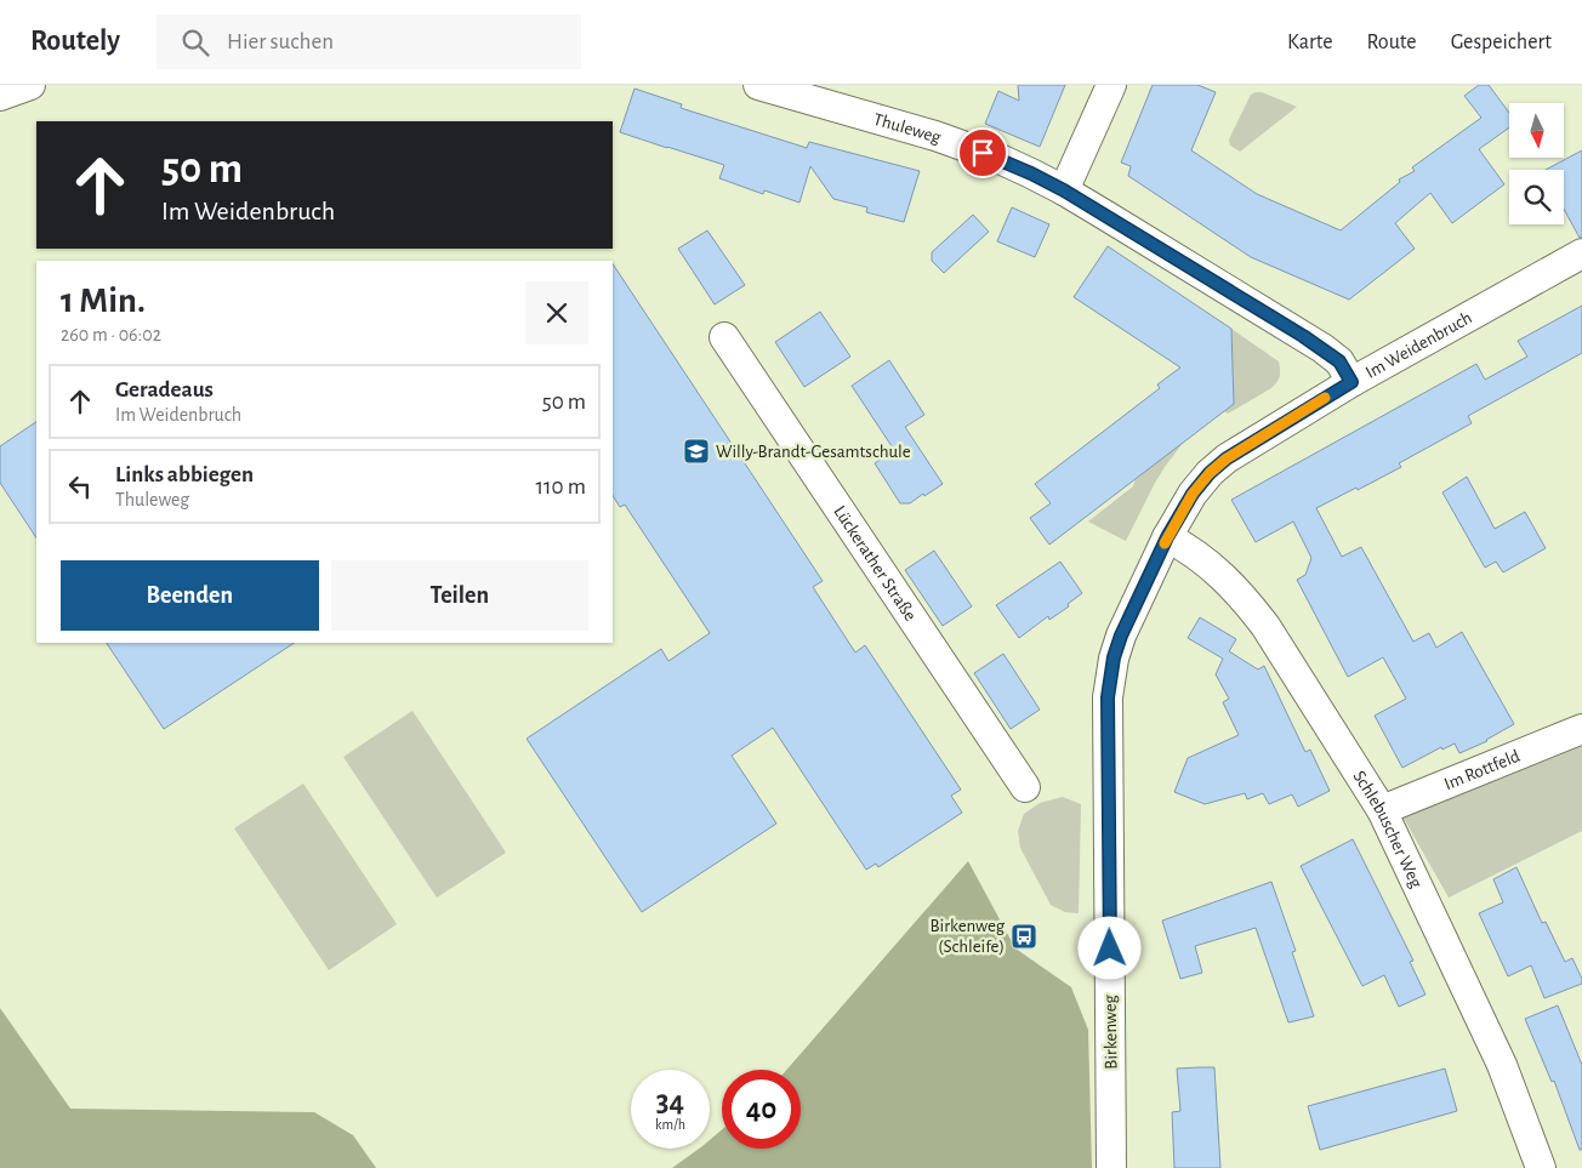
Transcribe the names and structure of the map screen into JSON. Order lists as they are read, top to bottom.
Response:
{
  "streets": {
    "street": [
      "Thuleweg",
      "Im Weidenbruch",
      "Lückerather Straße",
      "Im Rottfeld",
      "Schlebuscher Weg",
      "Birkenweg"
    ]
  },
  "crossings": [
    ["Thuleweg", "Im Weidenbruch"],
    ["Im Weidenbruch", "Schlebuscher Weg"],
    ["Im Weidenbruch", "Birkenweg"],
    ["Im Rottfeld", "Schlebuscher Weg"]
  ],
  "places": {
    "school or university": ["Willy-Brandt-Gesamtschule"],
    "bus stop": ["Birkenweg (Schleife)"]
  },
  "north": "bottom",
  "page": {
    "header": "Routely",
    "search": "Hier suchen",
    "nav": ["Karte", "Route", "Gespeichert"],
    "turn": ["50 m", "Im Weidenbruch"],
    "heading": ["1 Min.", "260 m · 06:02"],
    "list": [
      {
        "name": "Geradeaus",
        "note": "Im Weidenbruch",
        "value": "50 m"
      },
      {
        "name": "Links abbiegen",
        "note": "Thuleweg",
        "value": "110 m"
      }
    ],
    "buttons": ["Beenden", "Teilen"],
    "speed": "34 km/h",
    "limit": "40"
  }
}
